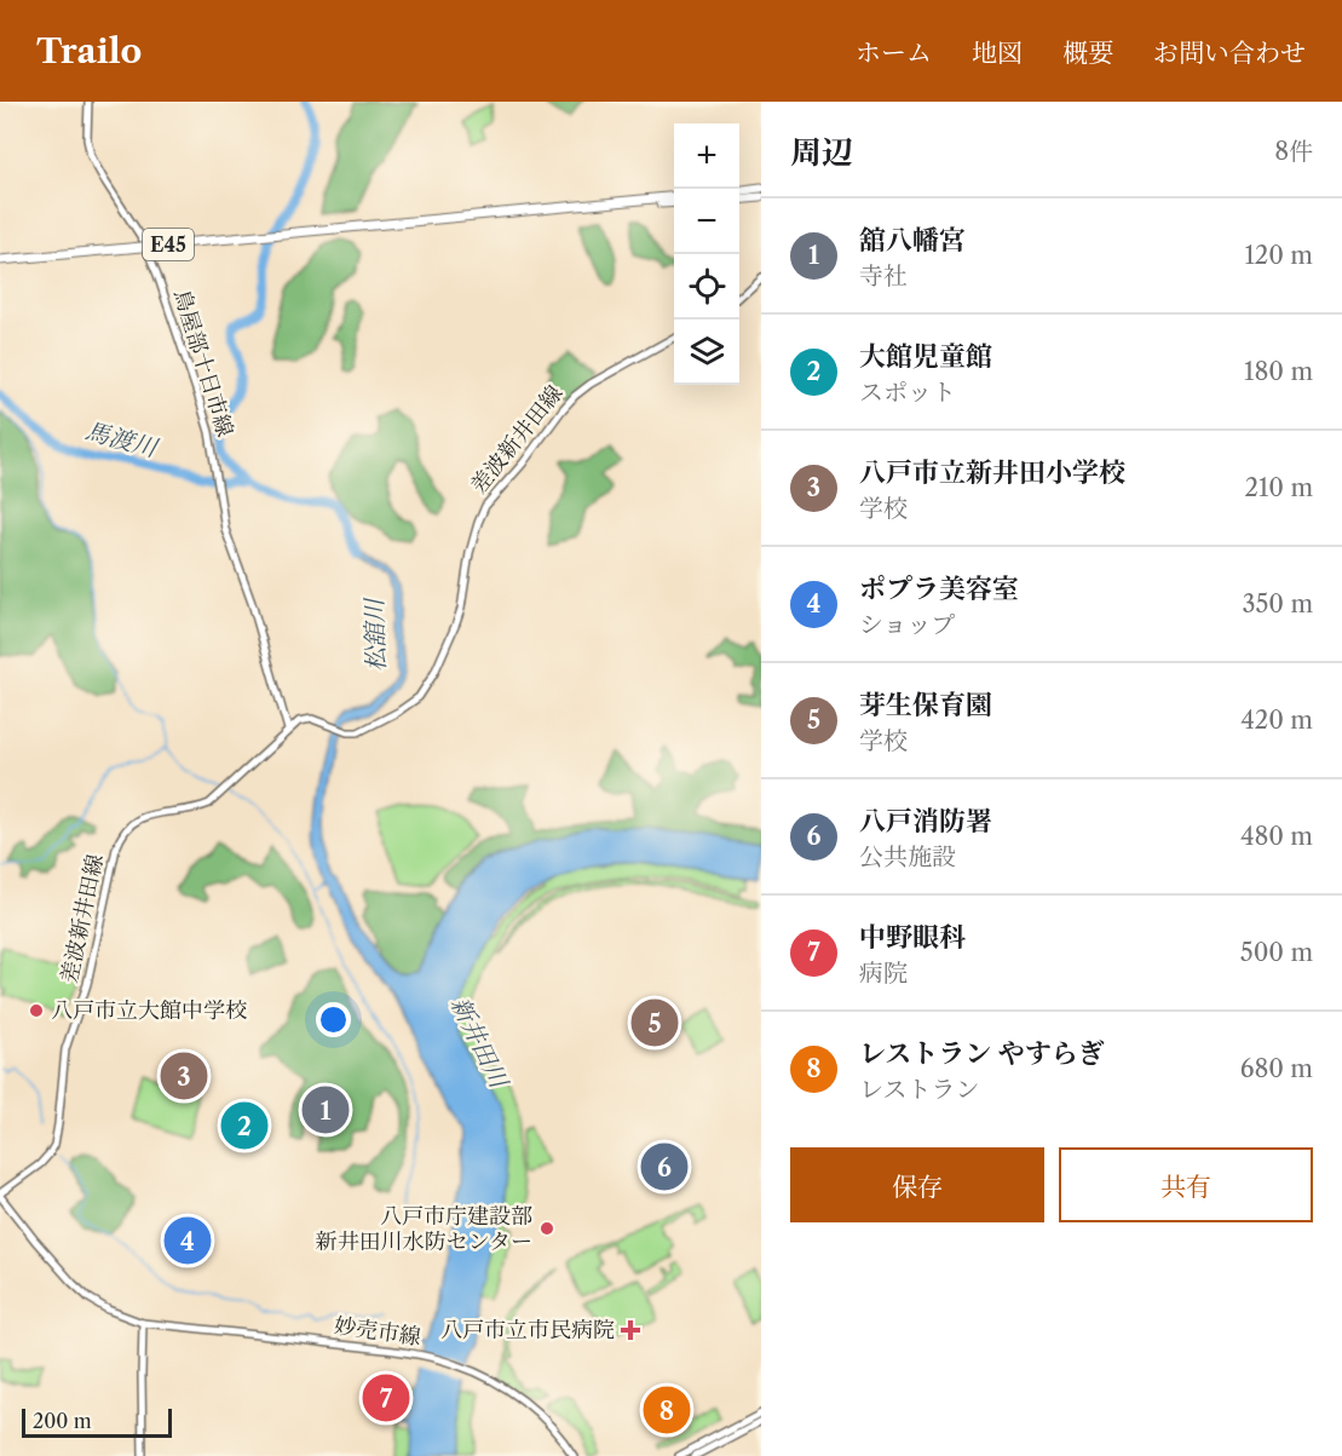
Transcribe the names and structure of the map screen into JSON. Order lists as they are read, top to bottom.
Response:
{
  "streets": {
    "highway": ["E45"],
    "main road": ["鳥屋部十日市線", "差波新井田線", "妙売市線"]
  },
  "crossings": [
    ["鳥屋部十日市線", "差波新井田線"],
    ["差波新井田線", "妙売市線"]
  ],
  "water": ["馬渡川", "松舘川", "新井田川"],
  "places": {
    "other": ["八戸市立大館中学校", "八戸市庁建設部 新井田川水防センター"],
    "health": ["八戸市立市民病院"]
  },
  "scale_bar": "200 m",
  "page": {
    "header": "Trailo",
    "nav": [
      "ホーム",
      "地図",
      "概要",
      "お問い合わせ"
    ],
    "heading": ["周辺", "8件"],
    "map_buttons": ["+", "−"],
    "list": [
      {
        "mark": "1",
        "name": "舘八幡宮",
        "note": "寺社",
        "value": "120 m"
      },
      {
        "mark": "2",
        "name": "大館児童館",
        "note": "スポット",
        "value": "180 m"
      },
      {
        "mark": "3",
        "name": "八戸市立新井田小学校",
        "note": "学校",
        "value": "210 m"
      },
      {
        "mark": "4",
        "name": "ポプラ美容室",
        "note": "ショップ",
        "value": "350 m"
      },
      {
        "mark": "5",
        "name": "芽生保育園",
        "note": "学校",
        "value": "420 m"
      },
      {
        "mark": "6",
        "name": "八戸消防署",
        "note": "公共施設",
        "value": "480 m"
      },
      {
        "mark": "7",
        "name": "中野眼科",
        "note": "病院",
        "value": "500 m"
      },
      {
        "mark": "8",
        "name": "レストラン やすらぎ",
        "note": "レストラン",
        "value": "680 m"
      }
    ],
    "pins": [
      "5",
      "3",
      "1",
      "2",
      "6",
      "4",
      "7",
      "8"
    ],
    "buttons": ["保存", "共有"],
    "scale": "200 m"
  }
}
